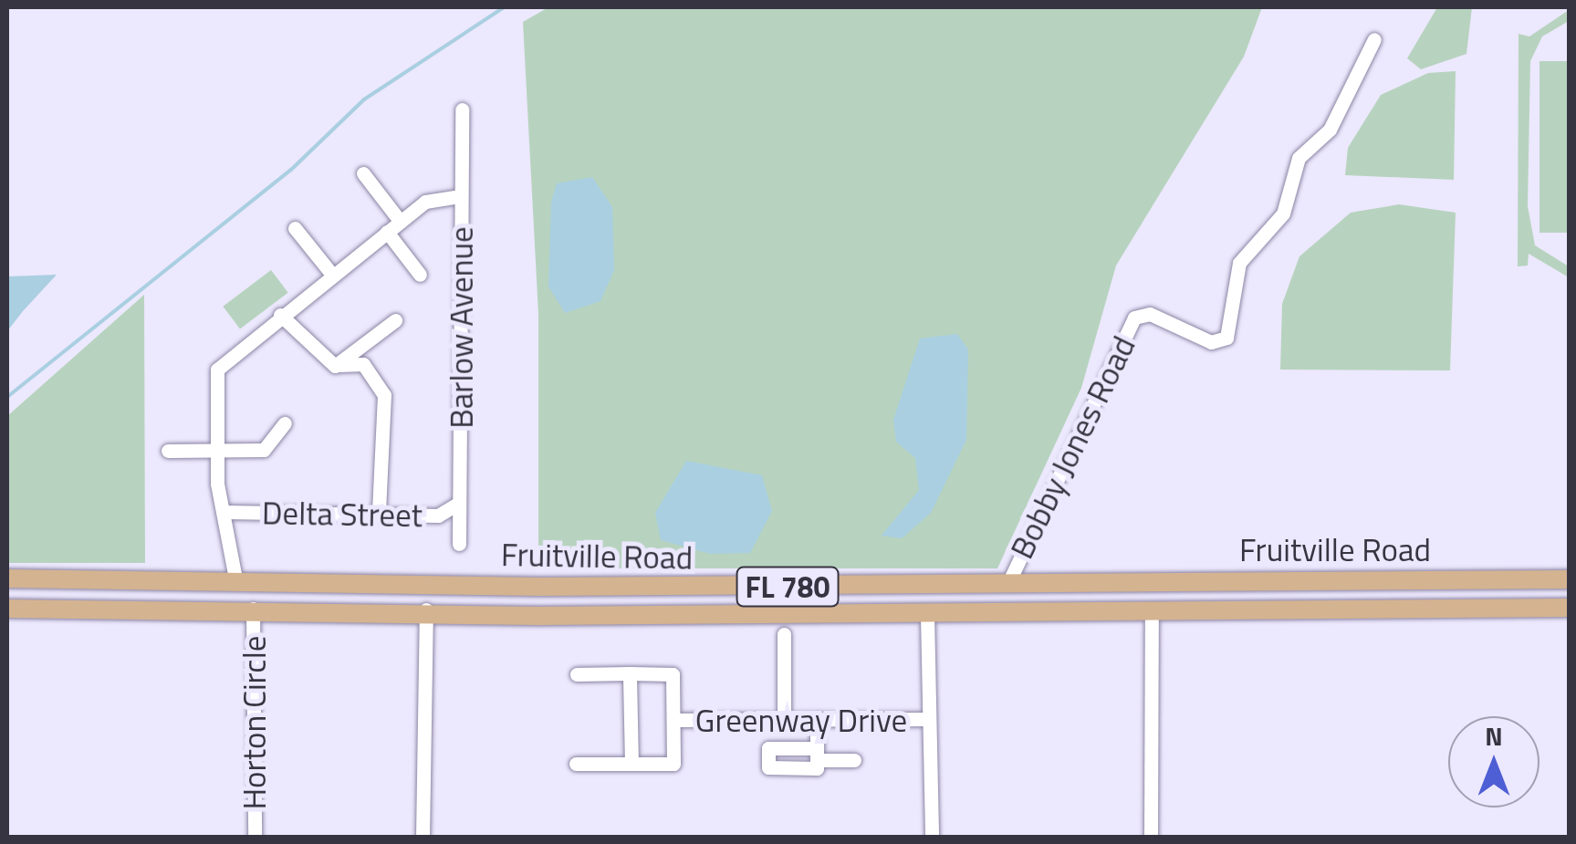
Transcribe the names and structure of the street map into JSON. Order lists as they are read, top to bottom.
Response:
{
  "streets": {
    "main road": ["Fruitville Road", "FL 780"],
    "street": [
      "Barlow Avenue",
      "Bobby Jones Road",
      "Delta Street",
      "Greenway Drive",
      "Horton Circle"
    ]
  },
  "crossings": [
    ["Barlow Avenue", "Delta Street"],
    ["Bobby Jones Road", "Fruitville Road"],
    ["Fruitville Road", "Horton Circle"]
  ],
  "north": "top"
}
